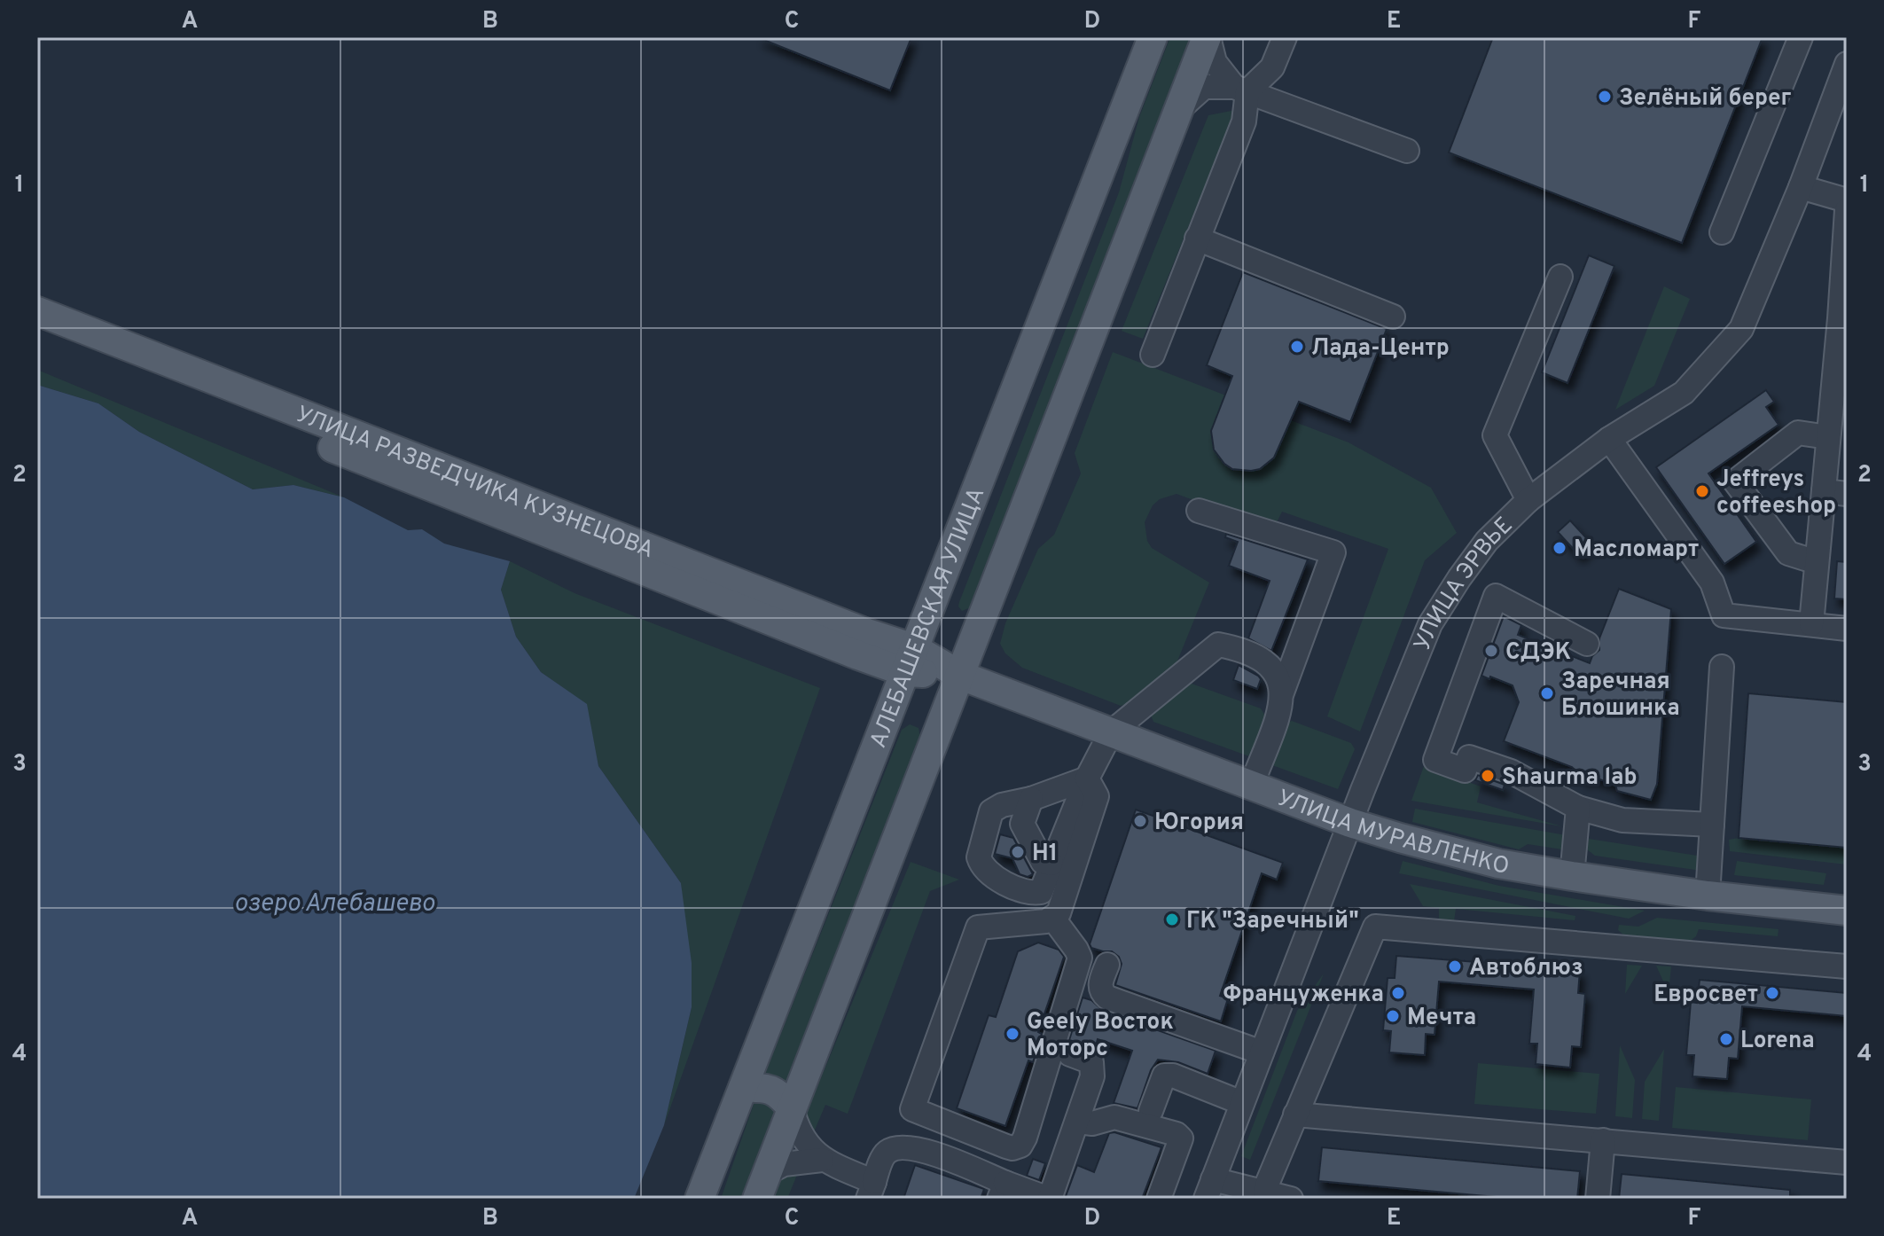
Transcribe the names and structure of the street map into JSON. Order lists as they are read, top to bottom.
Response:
{
  "streets": {
    "main road": ["УЛИЦА РАЗВЕДЧИКА КУЗНЕЦОВА", "АЛЕБАШЕВСКАЯ УЛИЦА", "УЛИЦА МУРАВЛЕНКО"],
    "street": ["УЛИЦА ЭРВЬЕ"]
  },
  "crossings": [
    ["УЛИЦА РАЗВЕДЧИКА КУЗНЕЦОВА", "АЛЕБАШЕВСКАЯ УЛИЦА"],
    ["УЛИЦА РАЗВЕДЧИКА КУЗНЕЦОВА", "УЛИЦА МУРАВЛЕНКО"],
    ["УЛИЦА ЭРВЬЕ", "УЛИЦА МУРАВЛЕНКО"],
    ["АЛЕБАШЕВСКАЯ УЛИЦА", "УЛИЦА МУРАВЛЕНКО"]
  ],
  "water": ["озеро Алебашево"],
  "places": [
    "Зелёный берег",
    "Лада-Центр",
    "Jeffreys coffeeshop",
    "Масломарт",
    "СДЭК",
    "Заречная Блошинка",
    "Shaurma lab",
    "Югория",
    "Н1",
    "ГК \"Заречный\"",
    "Автоблюз",
    "Француженка",
    "Евросвет",
    "Мечта",
    "Geely Восток Моторс",
    "Lorena"
  ],
  "grid": {
    "columns": [
      "A",
      "B",
      "C",
      "D",
      "E",
      "F"
    ],
    "rows": [
      "1",
      "2",
      "3",
      "4"
    ]
  }
}
